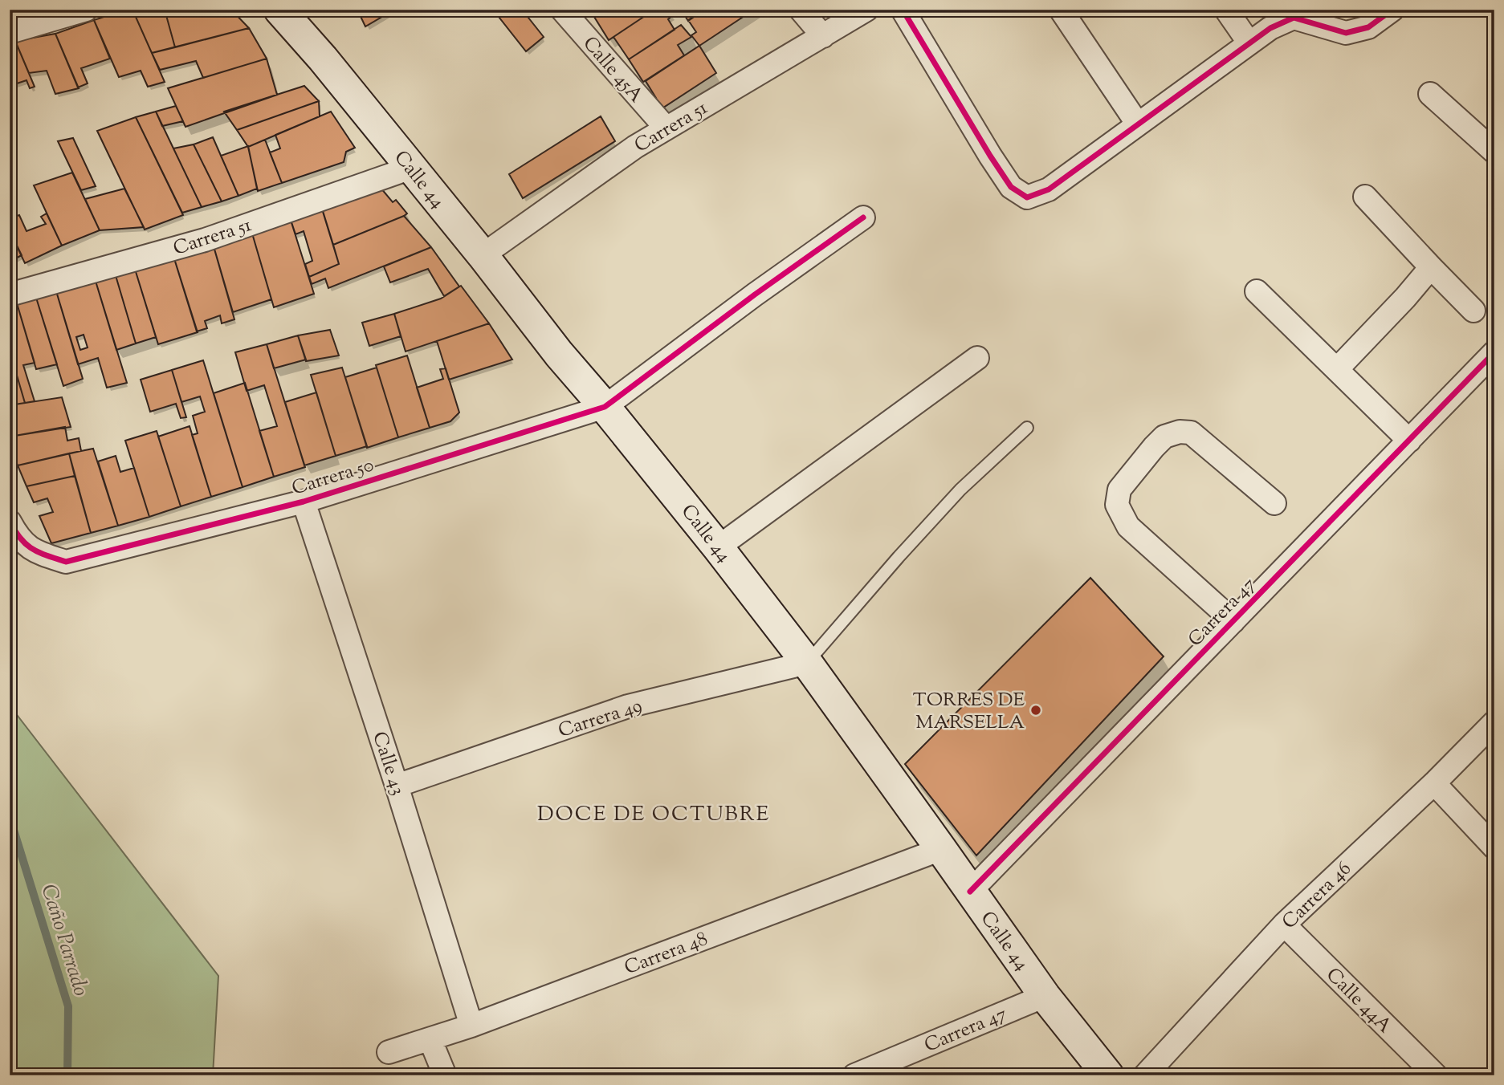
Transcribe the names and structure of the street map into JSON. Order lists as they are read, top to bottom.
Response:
{
  "streets": {
    "main road": ["Calle 44"],
    "street": [
      "Calle 45A",
      "Carrera 51",
      "Carrera 50",
      "Carrera 47",
      "Carrera 49",
      "Calle 43",
      "Carrera 46",
      "Carrera 48",
      "Calle 44A"
    ]
  },
  "crossings": [
    ["Calle 45A", "Carrera 51"],
    ["Carrera 51", "Calle 44"],
    ["Calle 44", "Carrera 50"],
    ["Calle 44", "Carrera 47"],
    ["Calle 44", "Carrera 49"],
    ["Calle 44", "Carrera 48"],
    ["Carrera 50", "Calle 43"],
    ["Carrera 49", "Calle 43"],
    ["Calle 43", "Carrera 48"],
    ["Carrera 46", "Calle 44A"]
  ],
  "districts": ["DOCE DE OCTUBRE"],
  "water": ["Caño Parrado"],
  "places": ["TORRES DE MARSELLA"]
}
